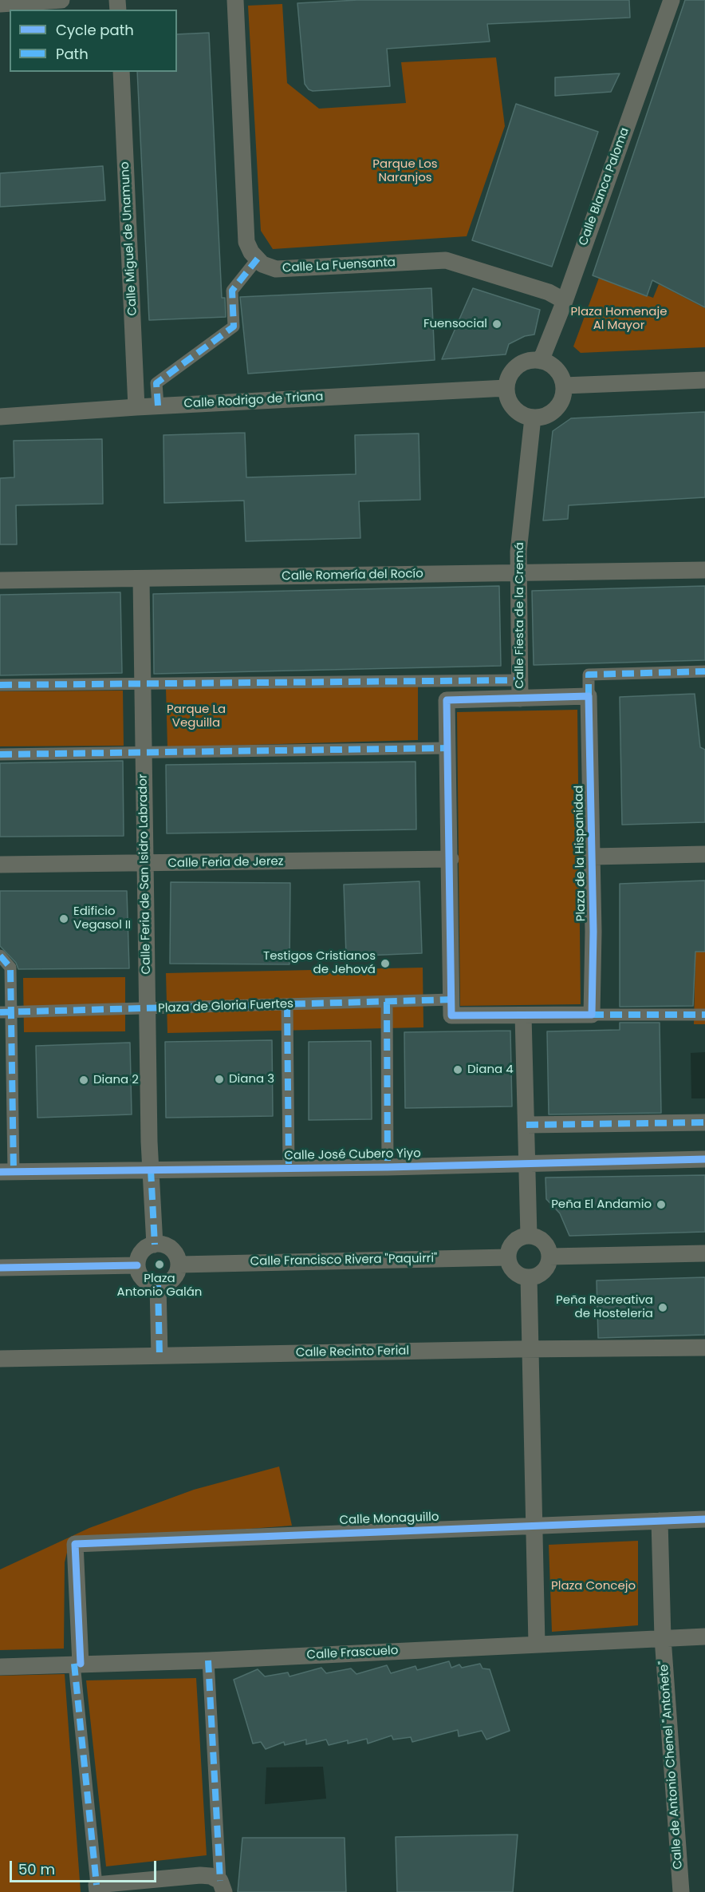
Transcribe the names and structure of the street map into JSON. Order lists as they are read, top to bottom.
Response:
{
  "streets": {
    "street": [
      "Calle Blanca Paloma",
      "Calle Miguel de Unamuno",
      "Calle La Fuensanta",
      "Calle Rodrigo de Triana",
      "Calle Romería del Rocío",
      "Calle Fiesta de la Cremá",
      "Plaza de la Hispanidad",
      "Calle Feria de Jerez",
      "Calle Feria de San Isidro Labrador",
      "Plaza de Gloria Fuertes",
      "Calle José Cubero Yiyo",
      "Calle Francisco Rivera \"Paquirri\"",
      "Calle Recinto Ferial",
      "Calle Monaguillo",
      "Calle Frascuelo",
      "Calle de Antonio Chenel \"Antoñete\""
    ]
  },
  "crossings": [
    ["Calle Blanca Paloma", "Calle La Fuensanta"],
    ["Calle Blanca Paloma", "Calle Rodrigo de Triana"],
    ["Calle Blanca Paloma", "Calle Fiesta de la Cremá"],
    ["Calle Miguel de Unamuno", "Calle Rodrigo de Triana"],
    ["Calle Rodrigo de Triana", "Calle Fiesta de la Cremá"],
    ["Calle Romería del Rocío", "Calle Fiesta de la Cremá"],
    ["Calle Romería del Rocío", "Calle Feria de San Isidro Labrador"],
    ["Calle Feria de Jerez", "Calle Feria de San Isidro Labrador"],
    ["Calle Feria de San Isidro Labrador", "Plaza de Gloria Fuertes"],
    ["Calle Feria de San Isidro Labrador", "Calle José Cubero Yiyo"],
    ["Calle Feria de San Isidro Labrador", "Calle Francisco Rivera \"Paquirri\""],
    ["Calle Monaguillo", "Calle Frascuelo"],
    ["Calle Monaguillo", "Calle de Antonio Chenel \"Antoñete\""],
    ["Calle Frascuelo", "Calle de Antonio Chenel \"Antoñete\""]
  ],
  "parks": [
    "Parque Los Naranjos",
    "Plaza Homenaje Al Mayor",
    "Parque La Veguilla",
    "Plaza Concejo"
  ],
  "places": [
    "Fuensocial",
    "Edificio Vegasol II",
    "Testigos Cristianos de Jehová",
    "Diana 4",
    "Diana 3",
    "Diana 2",
    "Peña El Andamio",
    "Plaza Antonio Galán",
    "Peña Recreativa de Hosteleria"
  ],
  "legend": ["Cycle path", "Path"],
  "scale_bar": "50 m"
}
